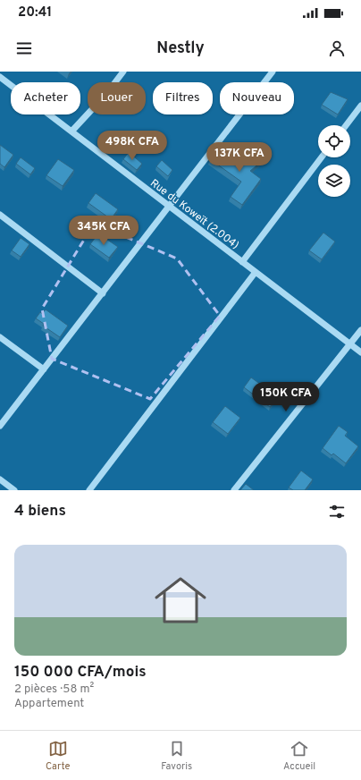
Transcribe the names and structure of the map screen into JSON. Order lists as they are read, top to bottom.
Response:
{
  "streets": {
    "street": ["Rue du Koweït (2.004)"]
  },
  "page": {
    "status": "20:41",
    "header": "Nestly",
    "chip": [
      "Acheter",
      "Louer",
      "Filtres",
      "Nouveau"
    ],
    "price": [
      "498K CFA",
      "137K CFA",
      "345K CFA",
      "150K CFA"
    ],
    "heading": "4 biens",
    "list": [
      {
        "name": "150 000 CFA/mois",
        "note": "2 pièces · 58 m² · Appartement"
      }
    ],
    "tabs": ["Carte", "Favoris", "Accueil"]
  }
}
